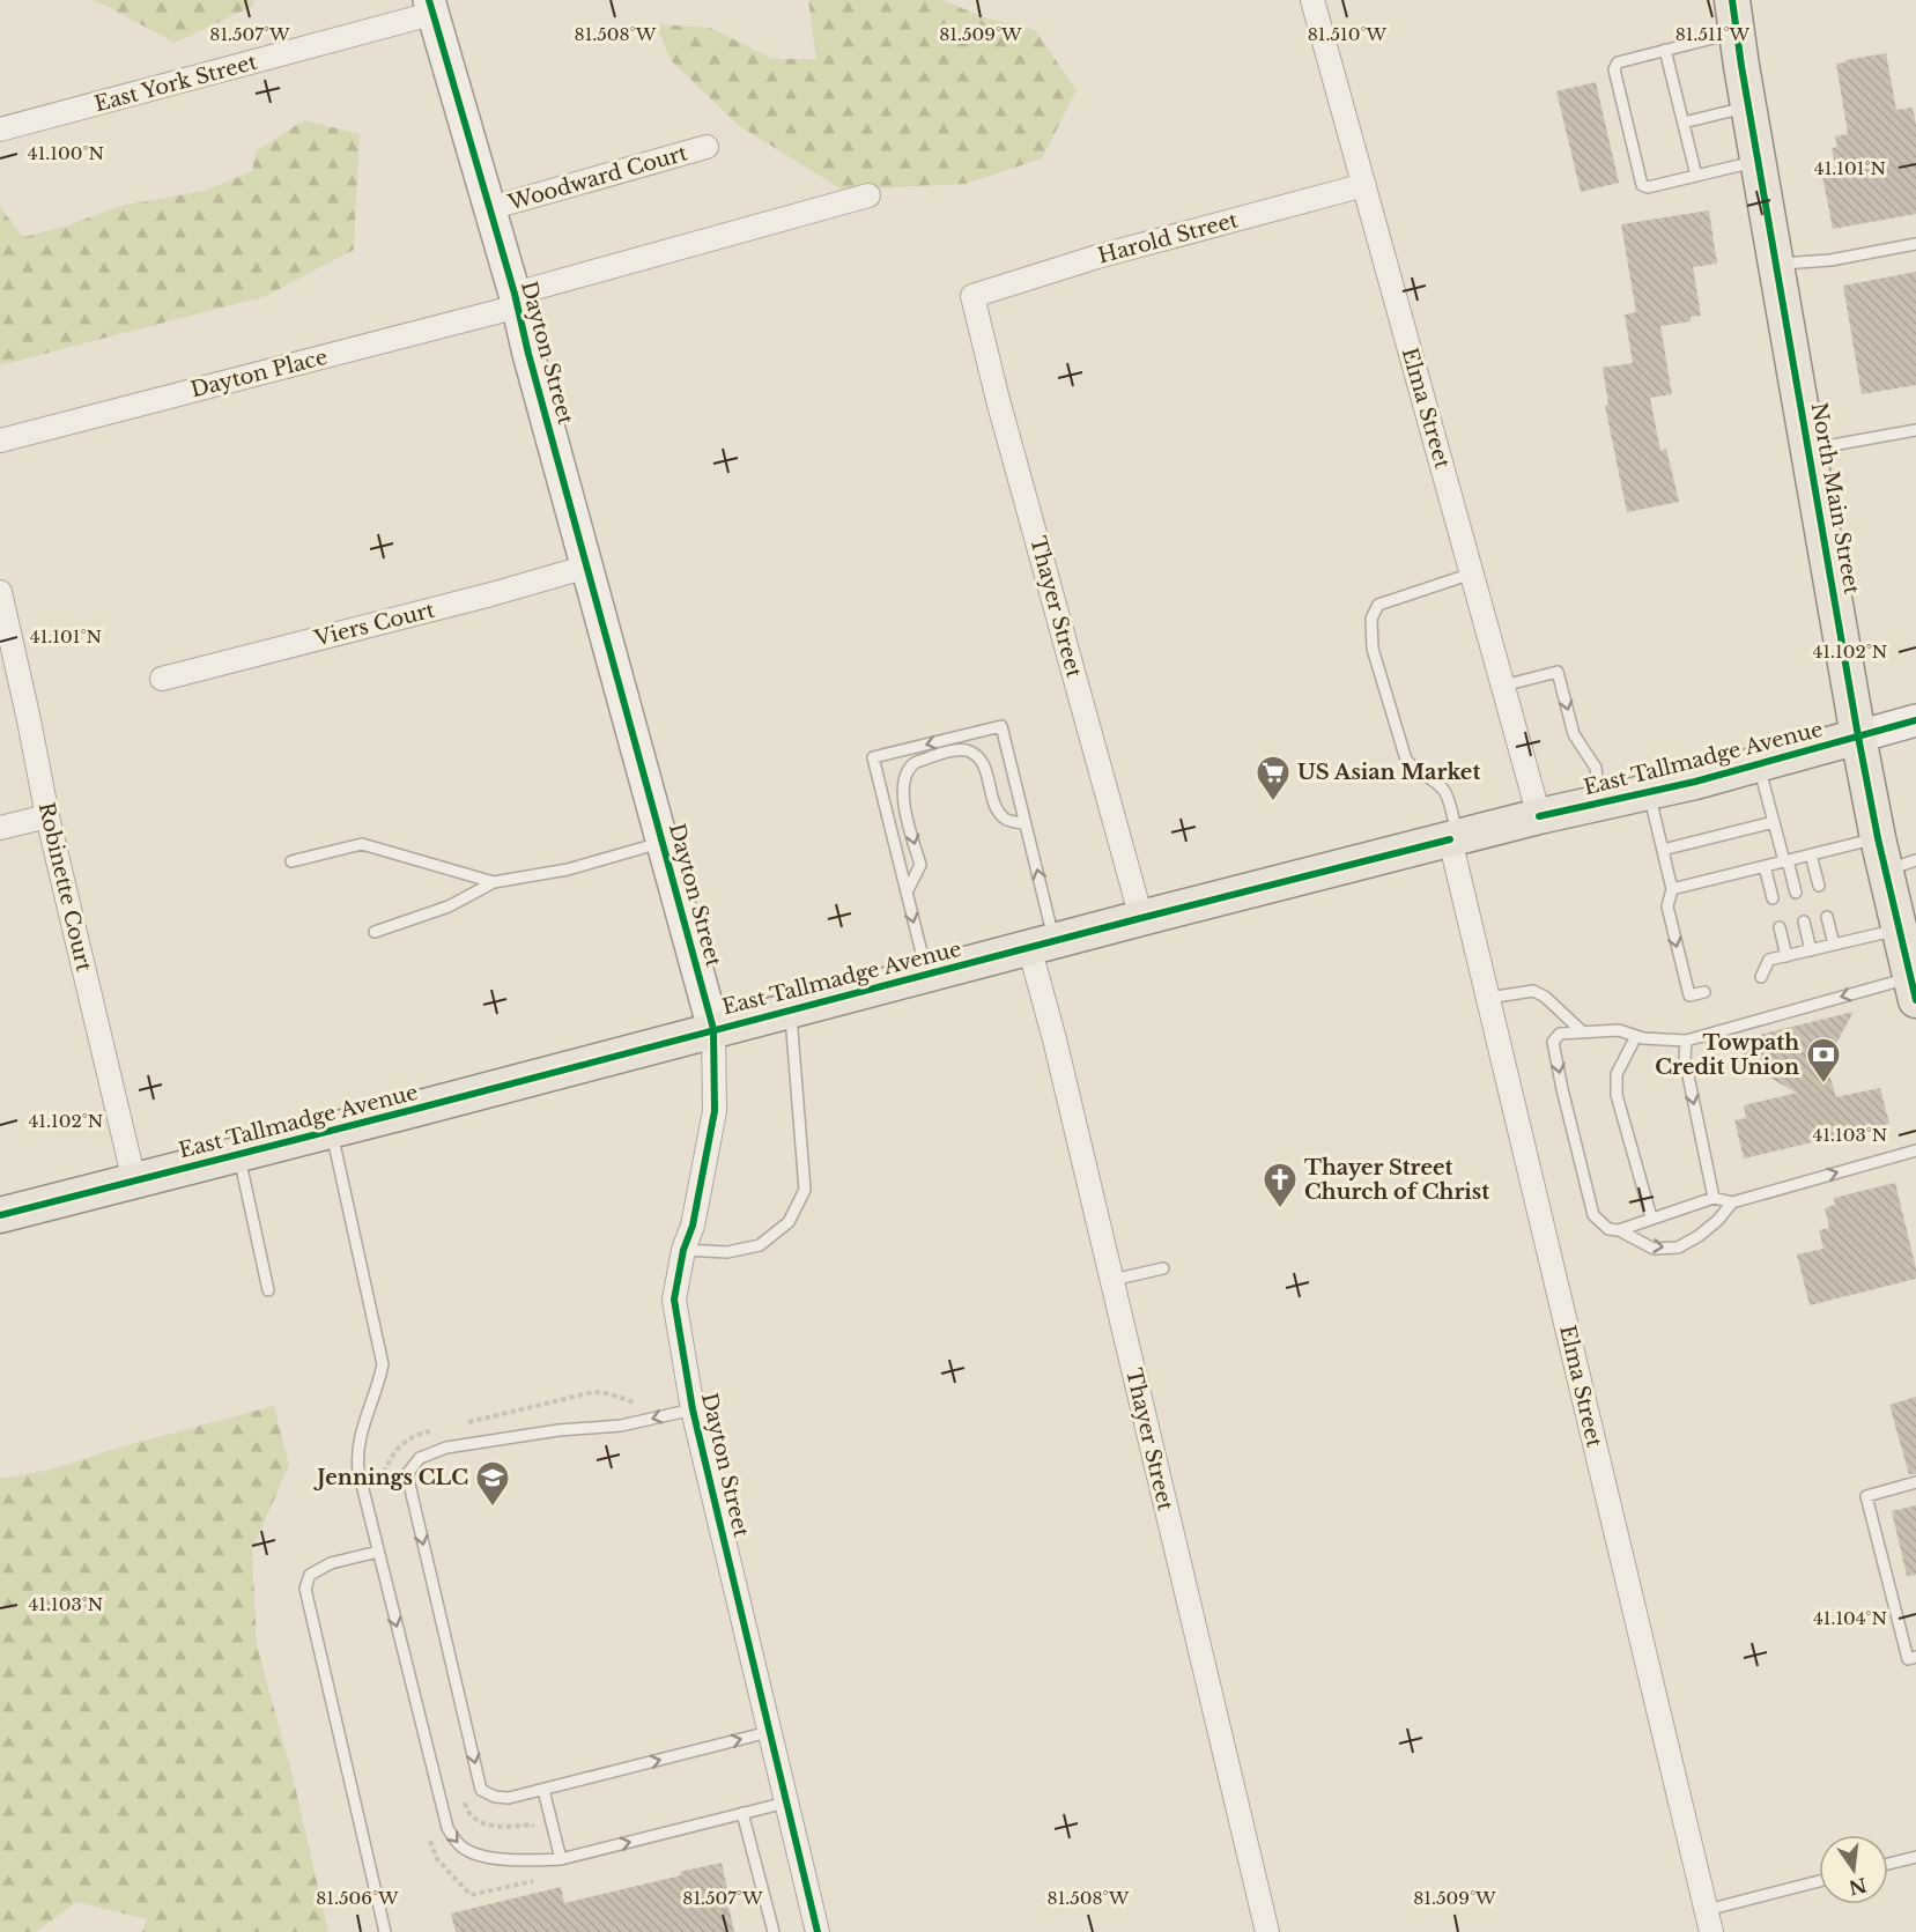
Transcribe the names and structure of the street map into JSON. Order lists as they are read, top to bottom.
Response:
{
  "streets": {
    "main road": ["North Main Street", "East Tallmadge Avenue"],
    "street": [
      "East York Street",
      "Woodward Court",
      "Harold Street",
      "Dayton Street",
      "Dayton Place",
      "Elma Street",
      "Thayer Street",
      "Viers Court",
      "Robinette Court"
    ]
  },
  "crossings": [
    ["East York Street", "Dayton Street"],
    ["Woodward Court", "Dayton Street"],
    ["Harold Street", "Elma Street"],
    ["Harold Street", "Thayer Street"],
    ["Dayton Street", "Dayton Place"],
    ["Dayton Street", "Viers Court"],
    ["Dayton Street", "East Tallmadge Avenue"],
    ["Elma Street", "East Tallmadge Avenue"],
    ["North Main Street", "East Tallmadge Avenue"],
    ["Thayer Street", "East Tallmadge Avenue"],
    ["East Tallmadge Avenue", "Robinette Court"]
  ],
  "places": {
    "supermarket": ["US Asian Market"],
    "bank": ["Towpath Credit Union"],
    "church": ["Thayer Street Church of Christ"],
    "school or university": ["Jennings CLC"]
  },
  "north": "bottom",
  "coordinates": [
    "81.507°W",
    "81.508°W",
    "81.509°W",
    "81.510°W",
    "81.511°W",
    "41.100°N",
    "41.101°N",
    "41.102°N",
    "41.103°N",
    "41.104°N",
    "81.506°W"
  ]
}
